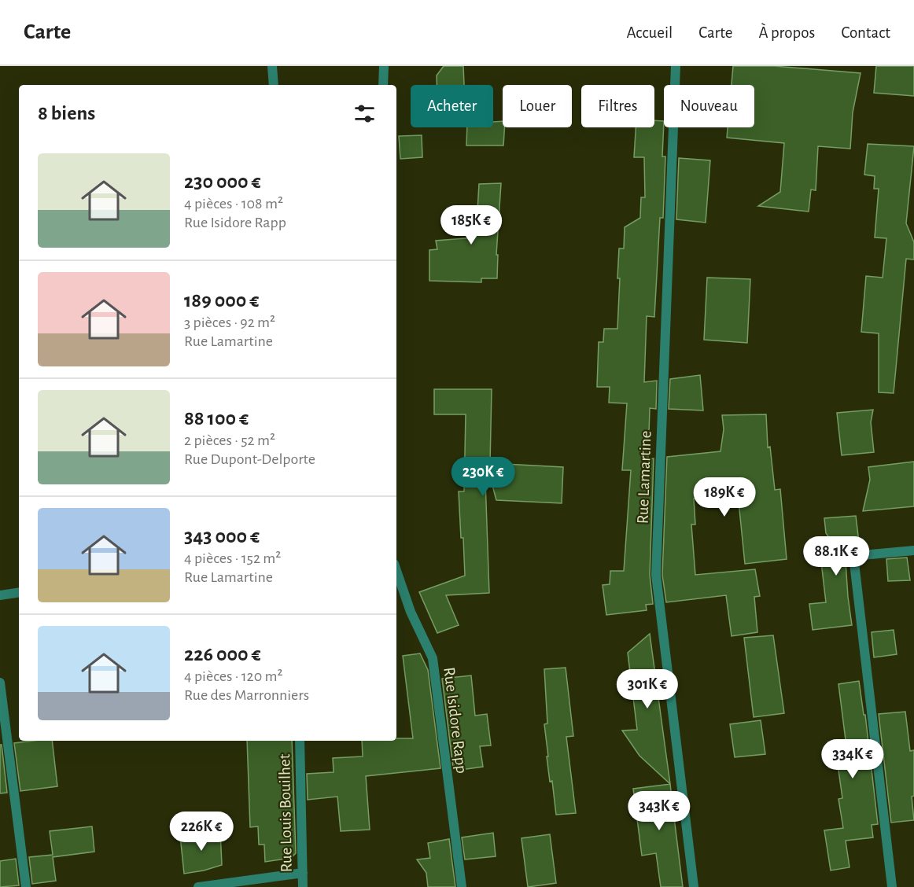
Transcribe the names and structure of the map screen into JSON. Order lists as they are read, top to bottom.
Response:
{
  "streets": {
    "street": ["Rue Lamartine", "Rue Isidore Rapp", "Rue Louis Bouilhet"]
  },
  "page": {
    "header": "Carte",
    "nav": [
      "Accueil",
      "Carte",
      "À propos",
      "Contact"
    ],
    "chip": [
      "Acheter",
      "Louer",
      "Filtres",
      "Nouveau"
    ],
    "heading": "8 biens",
    "list": [
      {
        "name": "230 000 €",
        "note": "4 pièces · 108 m² · Rue Isidore Rapp"
      },
      {
        "name": "189 000 €",
        "note": "3 pièces · 92 m² · Rue Lamartine"
      },
      {
        "name": "88 100 €",
        "note": "2 pièces · 52 m² · Rue Dupont-Delporte"
      },
      {
        "name": "343 000 €",
        "note": "4 pièces · 152 m² · Rue Lamartine"
      },
      {
        "name": "226 000 €",
        "note": "4 pièces · 120 m² · Rue des Marronniers"
      }
    ],
    "price": [
      "185K €",
      "230K €",
      "189K €",
      "88.1K €",
      "301K €",
      "334K €",
      "343K €",
      "226K €"
    ]
  }
}
